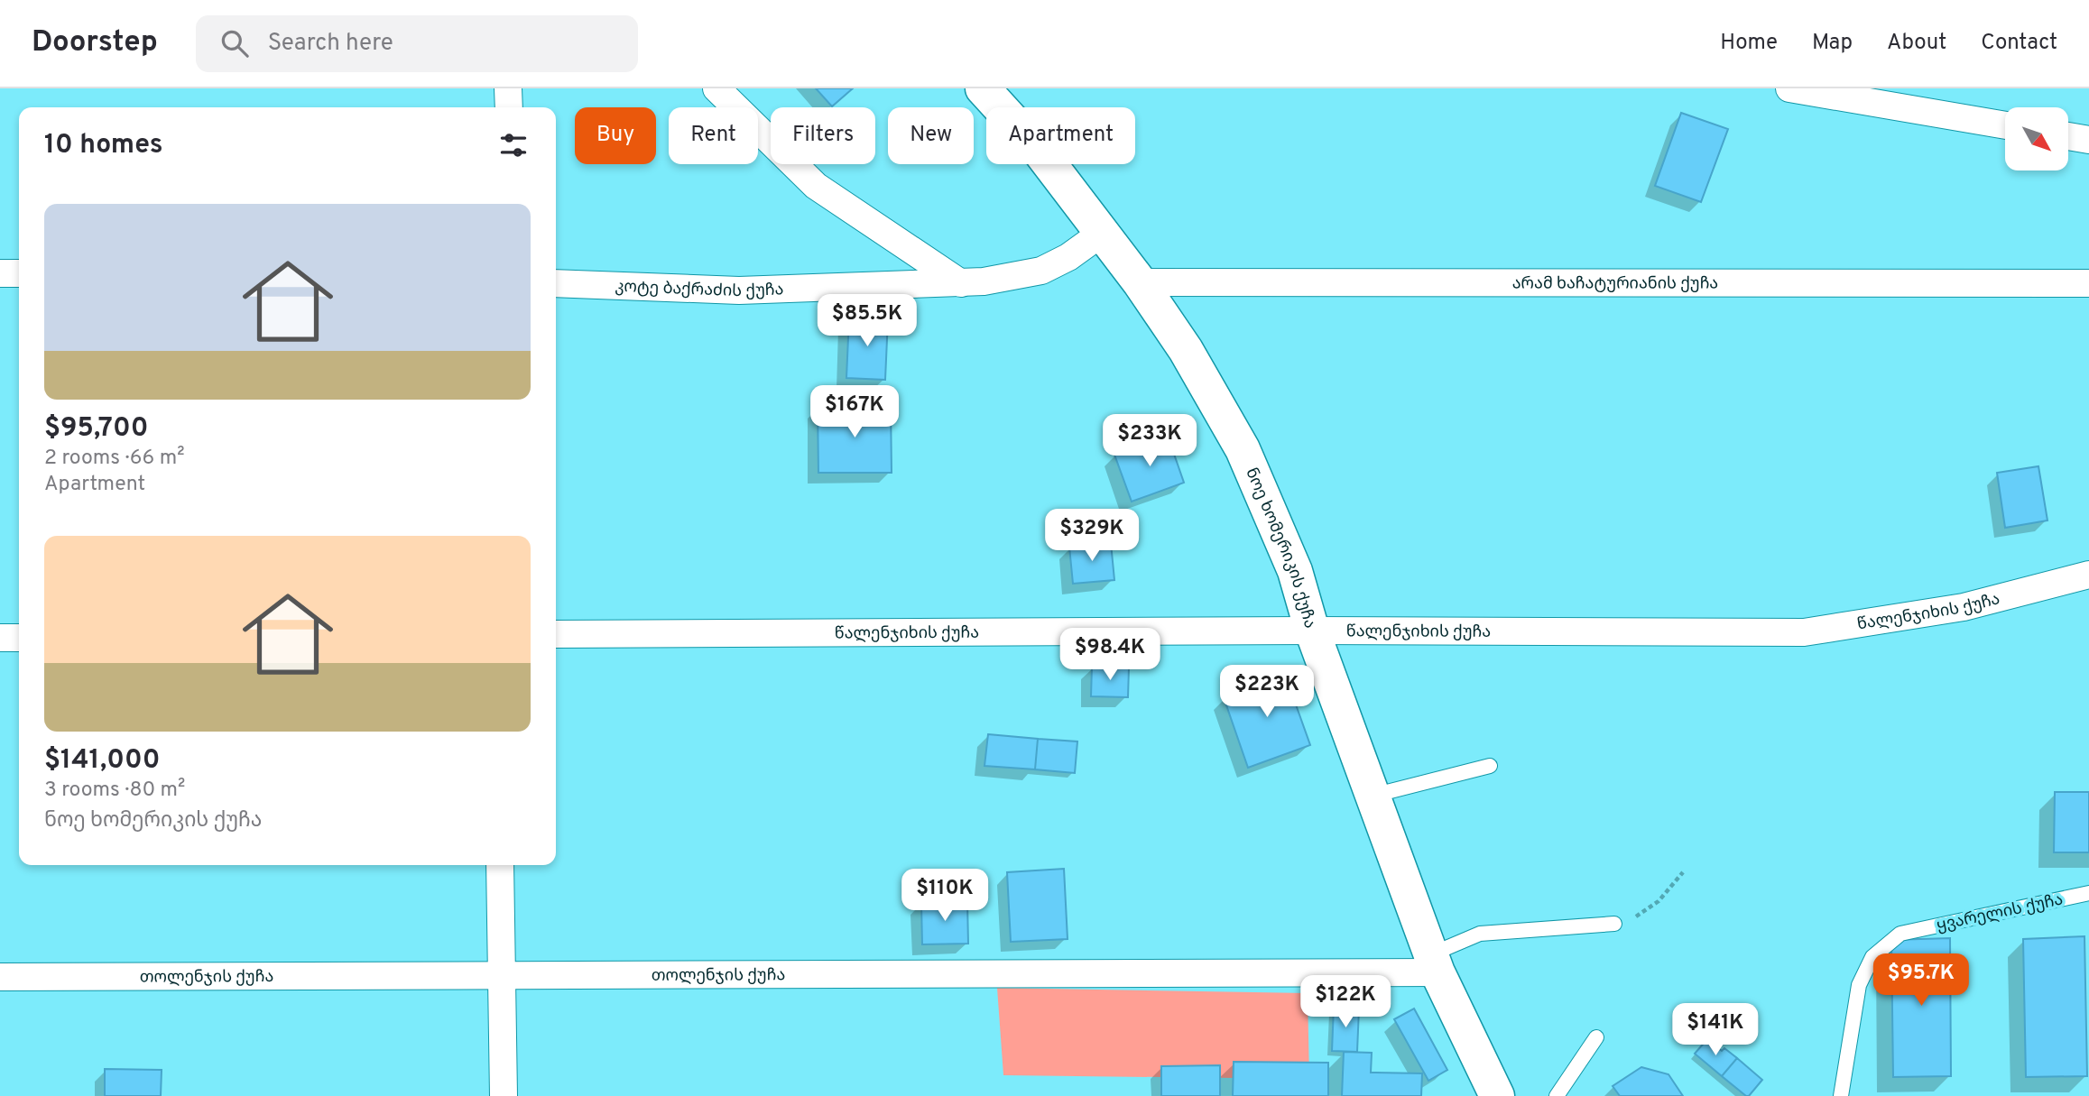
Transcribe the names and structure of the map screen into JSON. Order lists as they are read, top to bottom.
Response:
{
  "streets": {
    "street": [
      "არამ ხაჩატურიანის ქუჩა",
      "კოტე ბაქრაძის ქუჩა",
      "ნოე ხომერიკის ქუჩა",
      "წალენჯიხის ქუჩა",
      "თოლენჯის ქუჩა"
    ],
    "lane": ["ყვარელის ქუჩა"]
  },
  "crossings": [
    ["არამ ხაჩატურიანის ქუჩა", "ნოე ხომერიკის ქუჩა"],
    ["კოტე ბაქრაძის ქუჩა", "ნოე ხომერიკის ქუჩა"],
    ["ნოე ხომერიკის ქუჩა", "წალენჯიხის ქუჩა"],
    ["ნოე ხომერიკის ქუჩა", "თოლენჯის ქუჩა"]
  ],
  "north": "bottom right",
  "page": {
    "header": "Doorstep",
    "search": "Search here",
    "nav": [
      "Home",
      "Map",
      "About",
      "Contact"
    ],
    "chip": [
      "Buy",
      "Rent",
      "Filters",
      "New",
      "Apartment"
    ],
    "heading": "10 homes",
    "list": [
      {
        "name": "$95,700",
        "note": "2 rooms · 66 m² · Apartment"
      },
      {
        "name": "$141,000",
        "note": "3 rooms · 80 m² · ნოე ხომერიკის ქუჩა"
      }
    ],
    "price": [
      "$85.5K",
      "$167K",
      "$233K",
      "$329K",
      "$98.4K",
      "$223K",
      "$110K",
      "$95.7K",
      "$122K",
      "$141K"
    ]
  }
}
